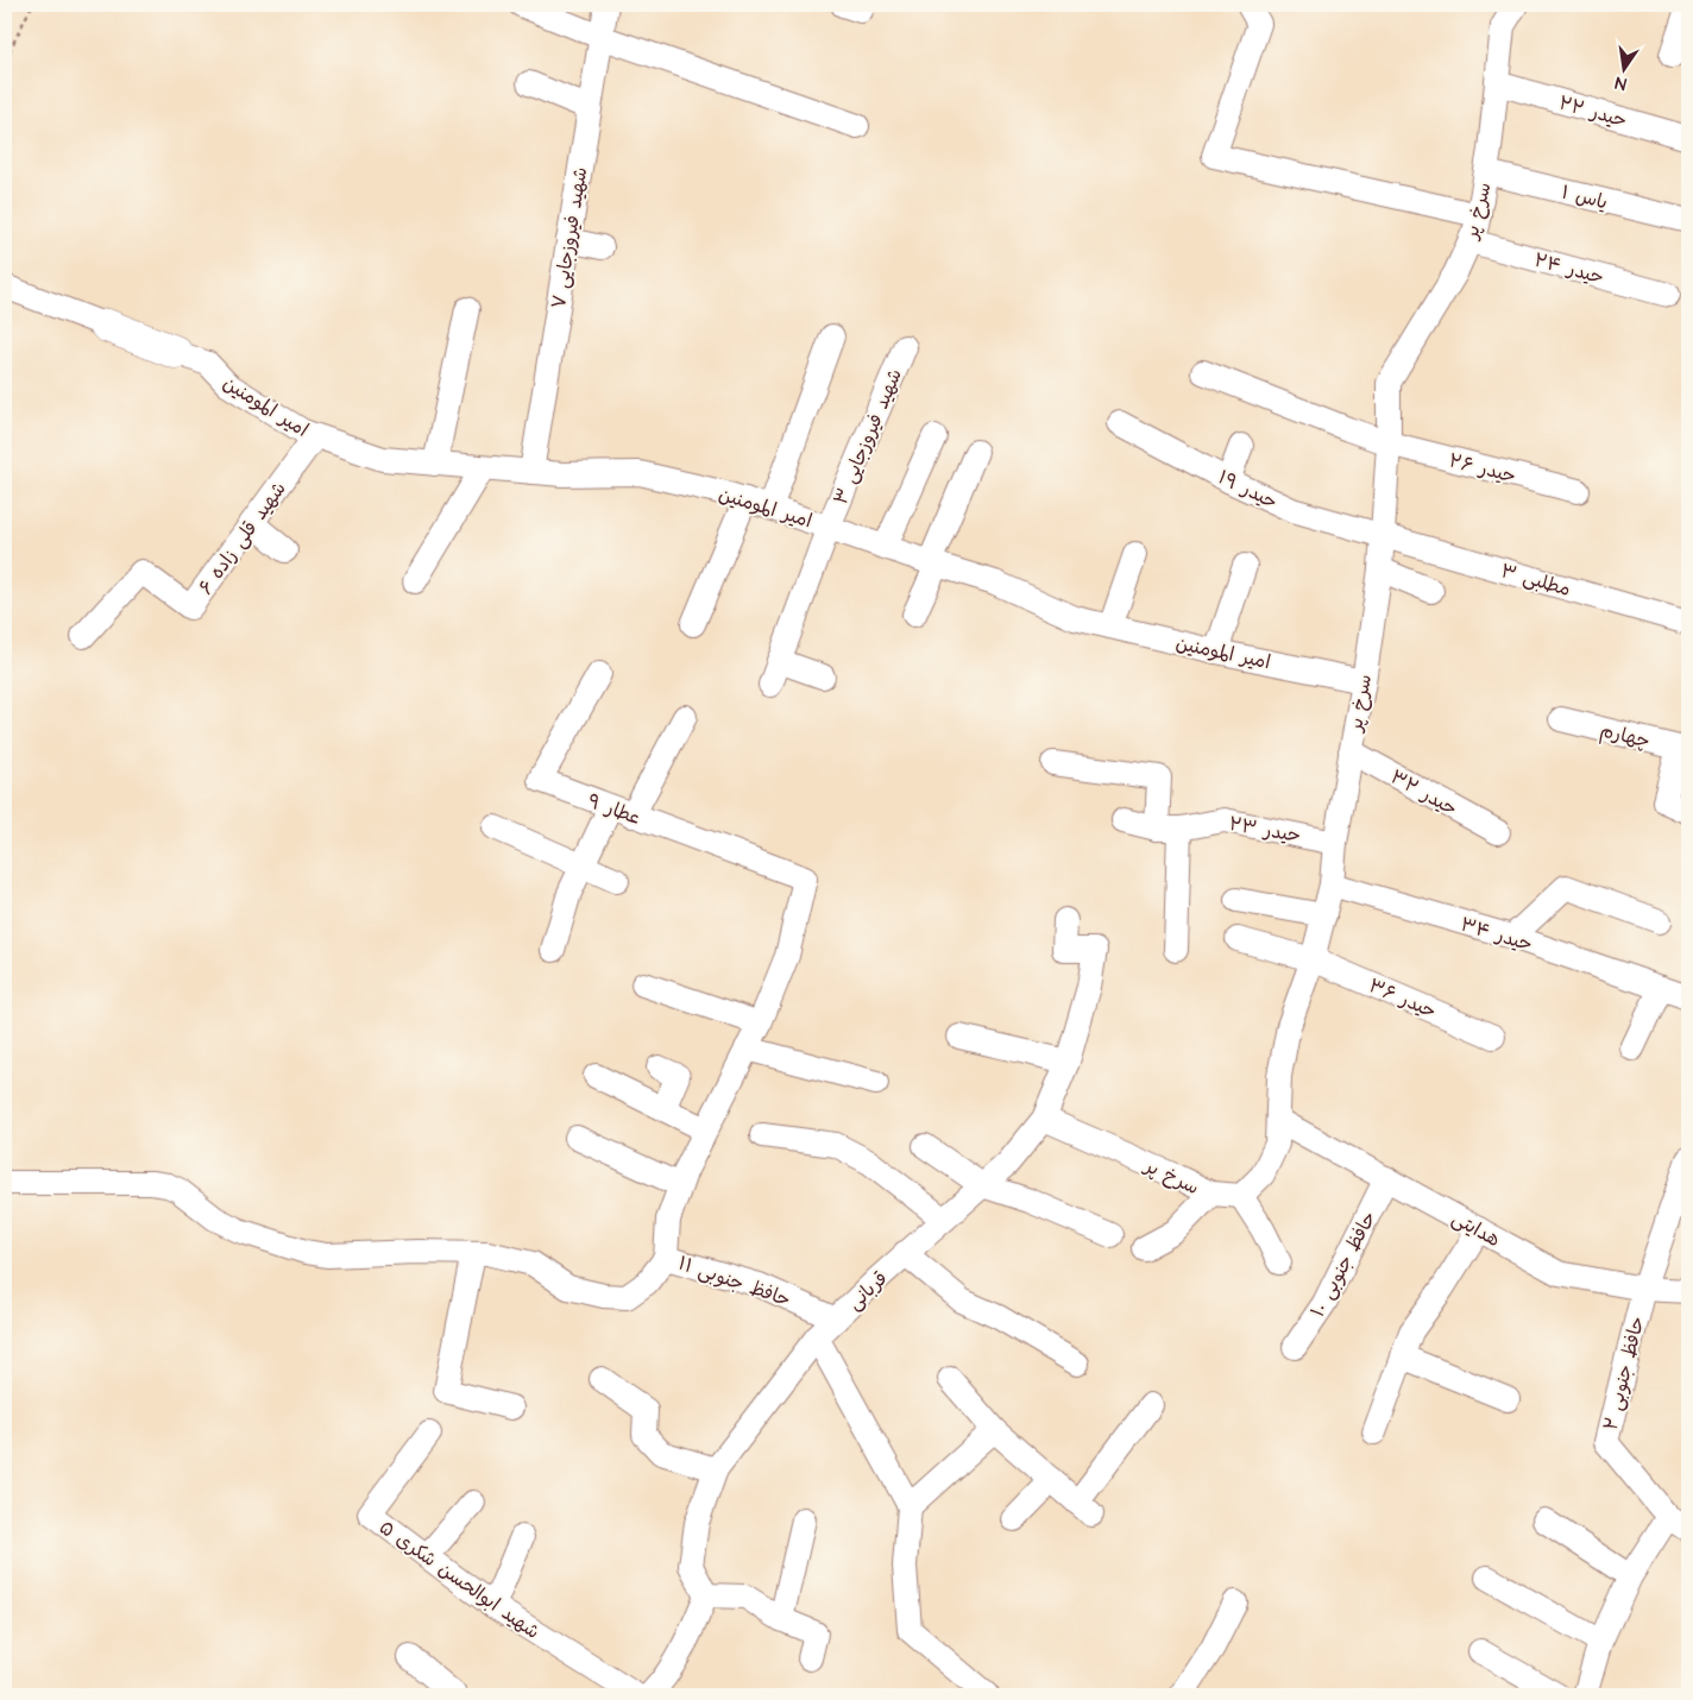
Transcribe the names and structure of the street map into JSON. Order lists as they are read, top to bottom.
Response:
{
  "streets": {
    "street": [
      "حیدر ۲۲",
      "یاس ۱",
      "سرخ پر",
      "شهید فیروزجایی ۷",
      "حیدر ۲۴",
      "امیر المومنین",
      "شهید فیروزجایی ۳",
      "حیدر ۲۶",
      "حیدر ۱۹",
      "شهید قلی زاده ۶",
      "مطلبی ۳",
      "چهارم",
      "حیدر ۳۲",
      "عطار ۹",
      "حیدر ۲۳",
      "حیدر ۳۴",
      "حیدر ۳۶",
      "هدایتی",
      "حافظ جنوبی ۱۰",
      "حافظ جنوبی ۱۱",
      "قربانی",
      "حافظ جنوبی ۲",
      "شهید ابوالحسن شکری ۵"
    ]
  },
  "crossings": [
    ["حیدر ۲۲", "سرخ پر"],
    ["یاس ۱", "سرخ پر"],
    ["سرخ پر", "حیدر ۲۴"],
    ["سرخ پر", "امیر المومنین"],
    ["سرخ پر", "حیدر ۲۶"],
    ["سرخ پر", "حیدر ۱۹"],
    ["سرخ پر", "مطلبی ۳"],
    ["سرخ پر", "حیدر ۳۲"],
    ["سرخ پر", "حیدر ۲۳"],
    ["سرخ پر", "حیدر ۳۴"],
    ["سرخ پر", "حیدر ۳۶"],
    ["سرخ پر", "هدایتی"],
    ["سرخ پر", "قربانی"],
    ["شهید فیروزجایی ۷", "امیر المومنین"],
    ["امیر المومنین", "شهید فیروزجایی ۳"],
    ["امیر المومنین", "شهید قلی زاده ۶"],
    ["حیدر ۱۹", "مطلبی ۳"],
    ["هدایتی", "حافظ جنوبی ۱۰"],
    ["هدایتی", "حافظ جنوبی ۲"],
    ["حافظ جنوبی ۱۱", "قربانی"]
  ],
  "north": "bottom"
}
